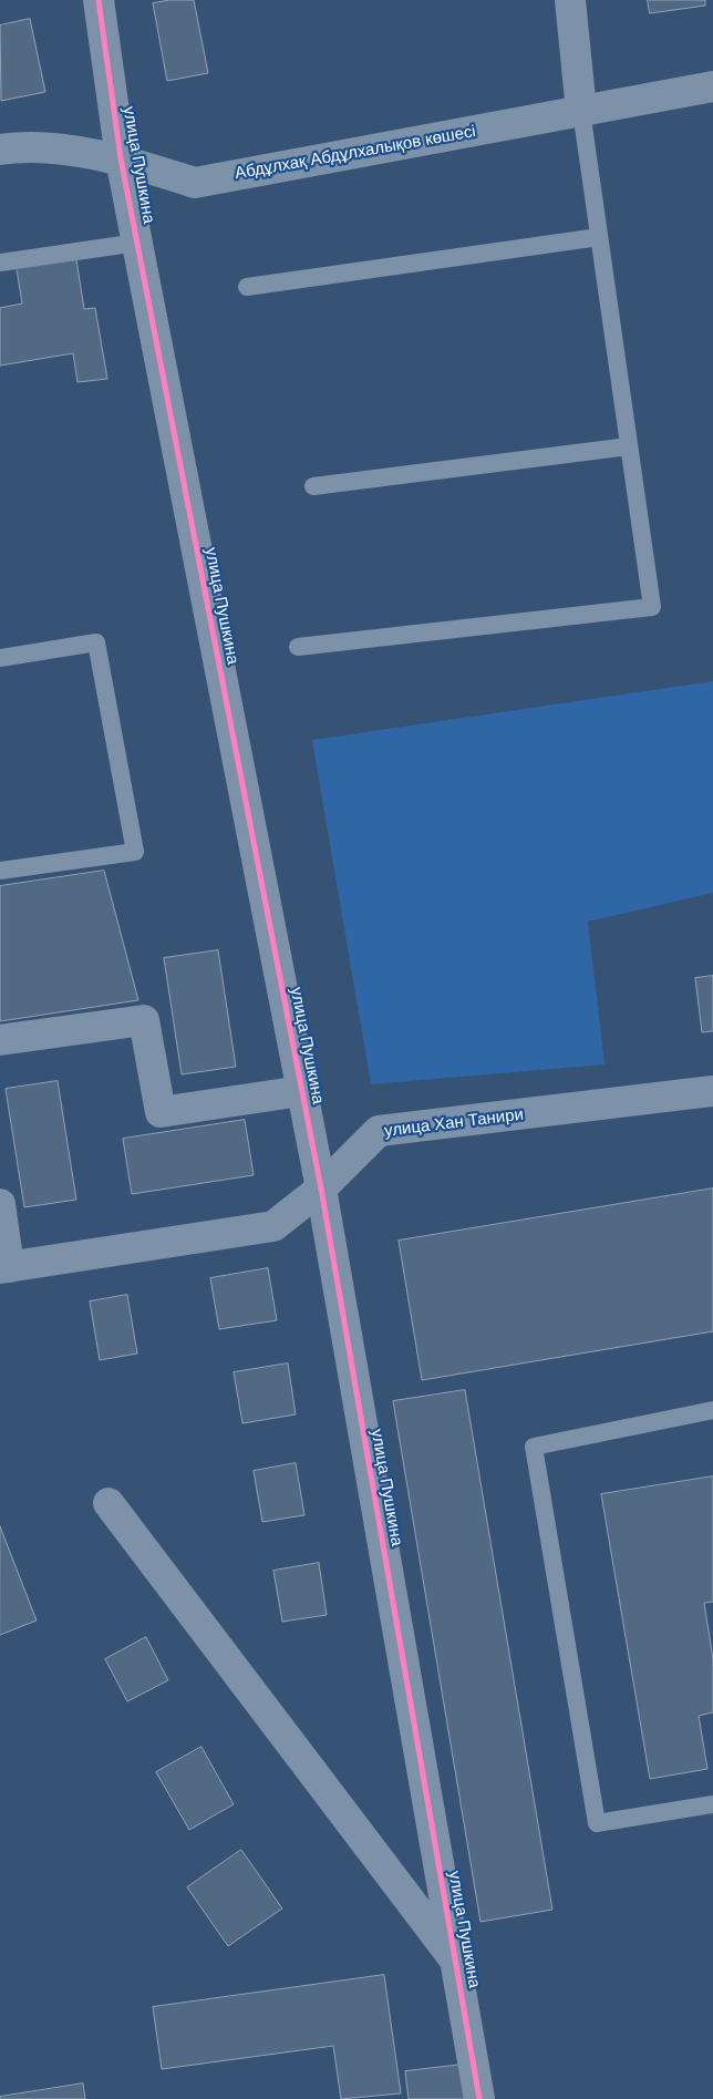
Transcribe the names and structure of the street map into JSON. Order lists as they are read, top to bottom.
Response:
{
  "streets": {
    "street": ["Абдұлхақ Абдұлхалықов көшесі", "улица Пушкина", "улица Хан Танири"]
  },
  "crossings": [
    ["Абдұлхақ Абдұлхалықов көшесі", "улица Пушкина"],
    ["улица Пушкина", "улица Хан Танири"]
  ]
}
